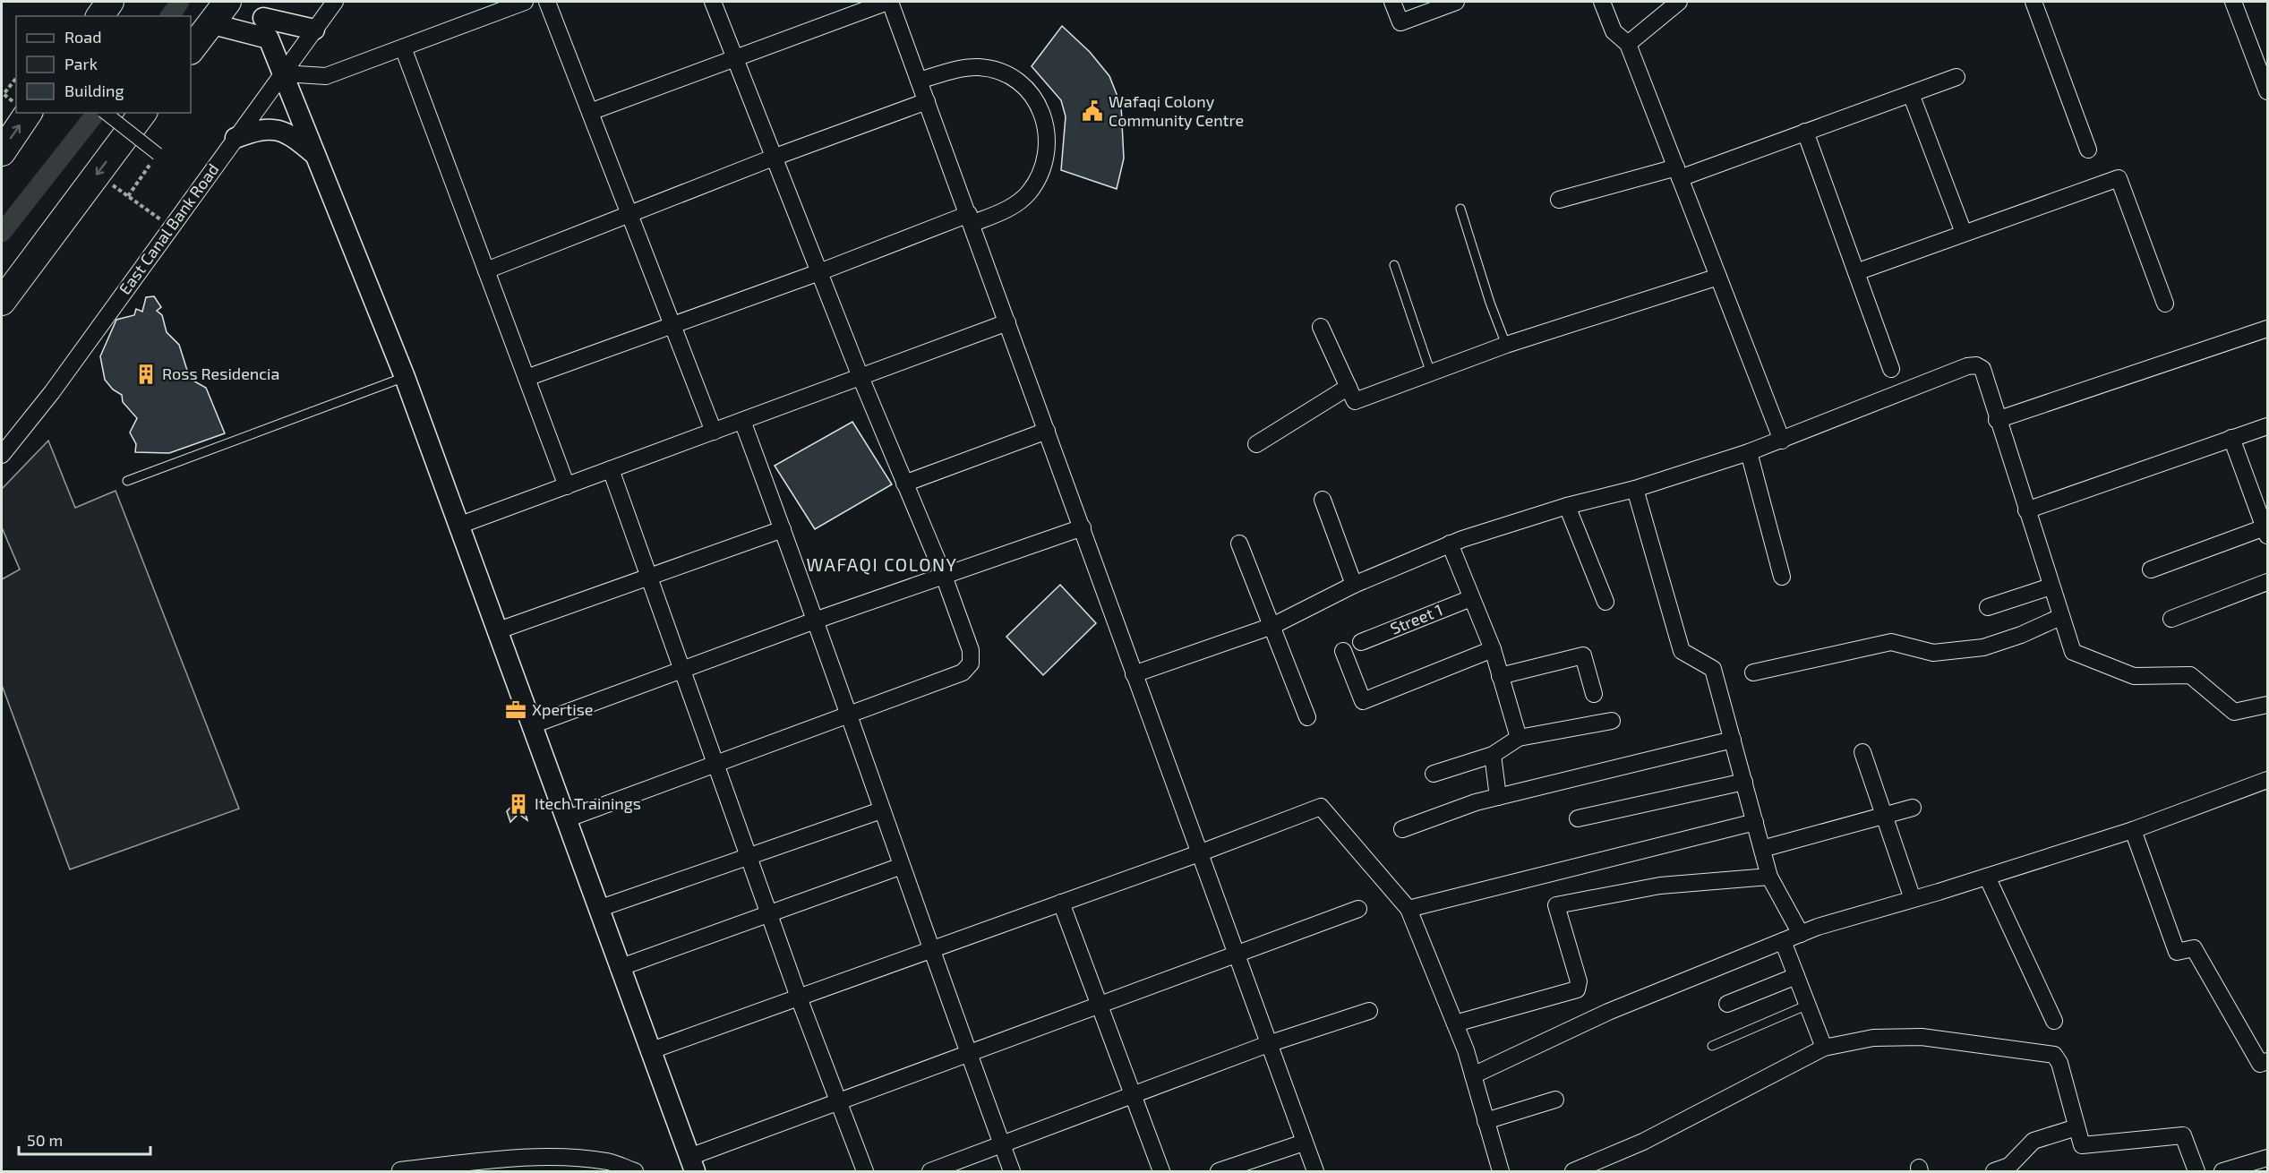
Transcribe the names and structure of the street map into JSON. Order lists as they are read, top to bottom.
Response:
{
  "streets": {
    "street": ["East Canal Bank Road", "Street 1"]
  },
  "districts": ["WAFAQI COLONY"],
  "places": {
    "public building": ["Wafaqi Colony Community Centre"],
    "building": ["Ross Residencia", "Itech Trainings"],
    "office": ["Xpertise"]
  },
  "legend": ["Road", "Park", "Building"],
  "scale_bar": "50 m"
}
